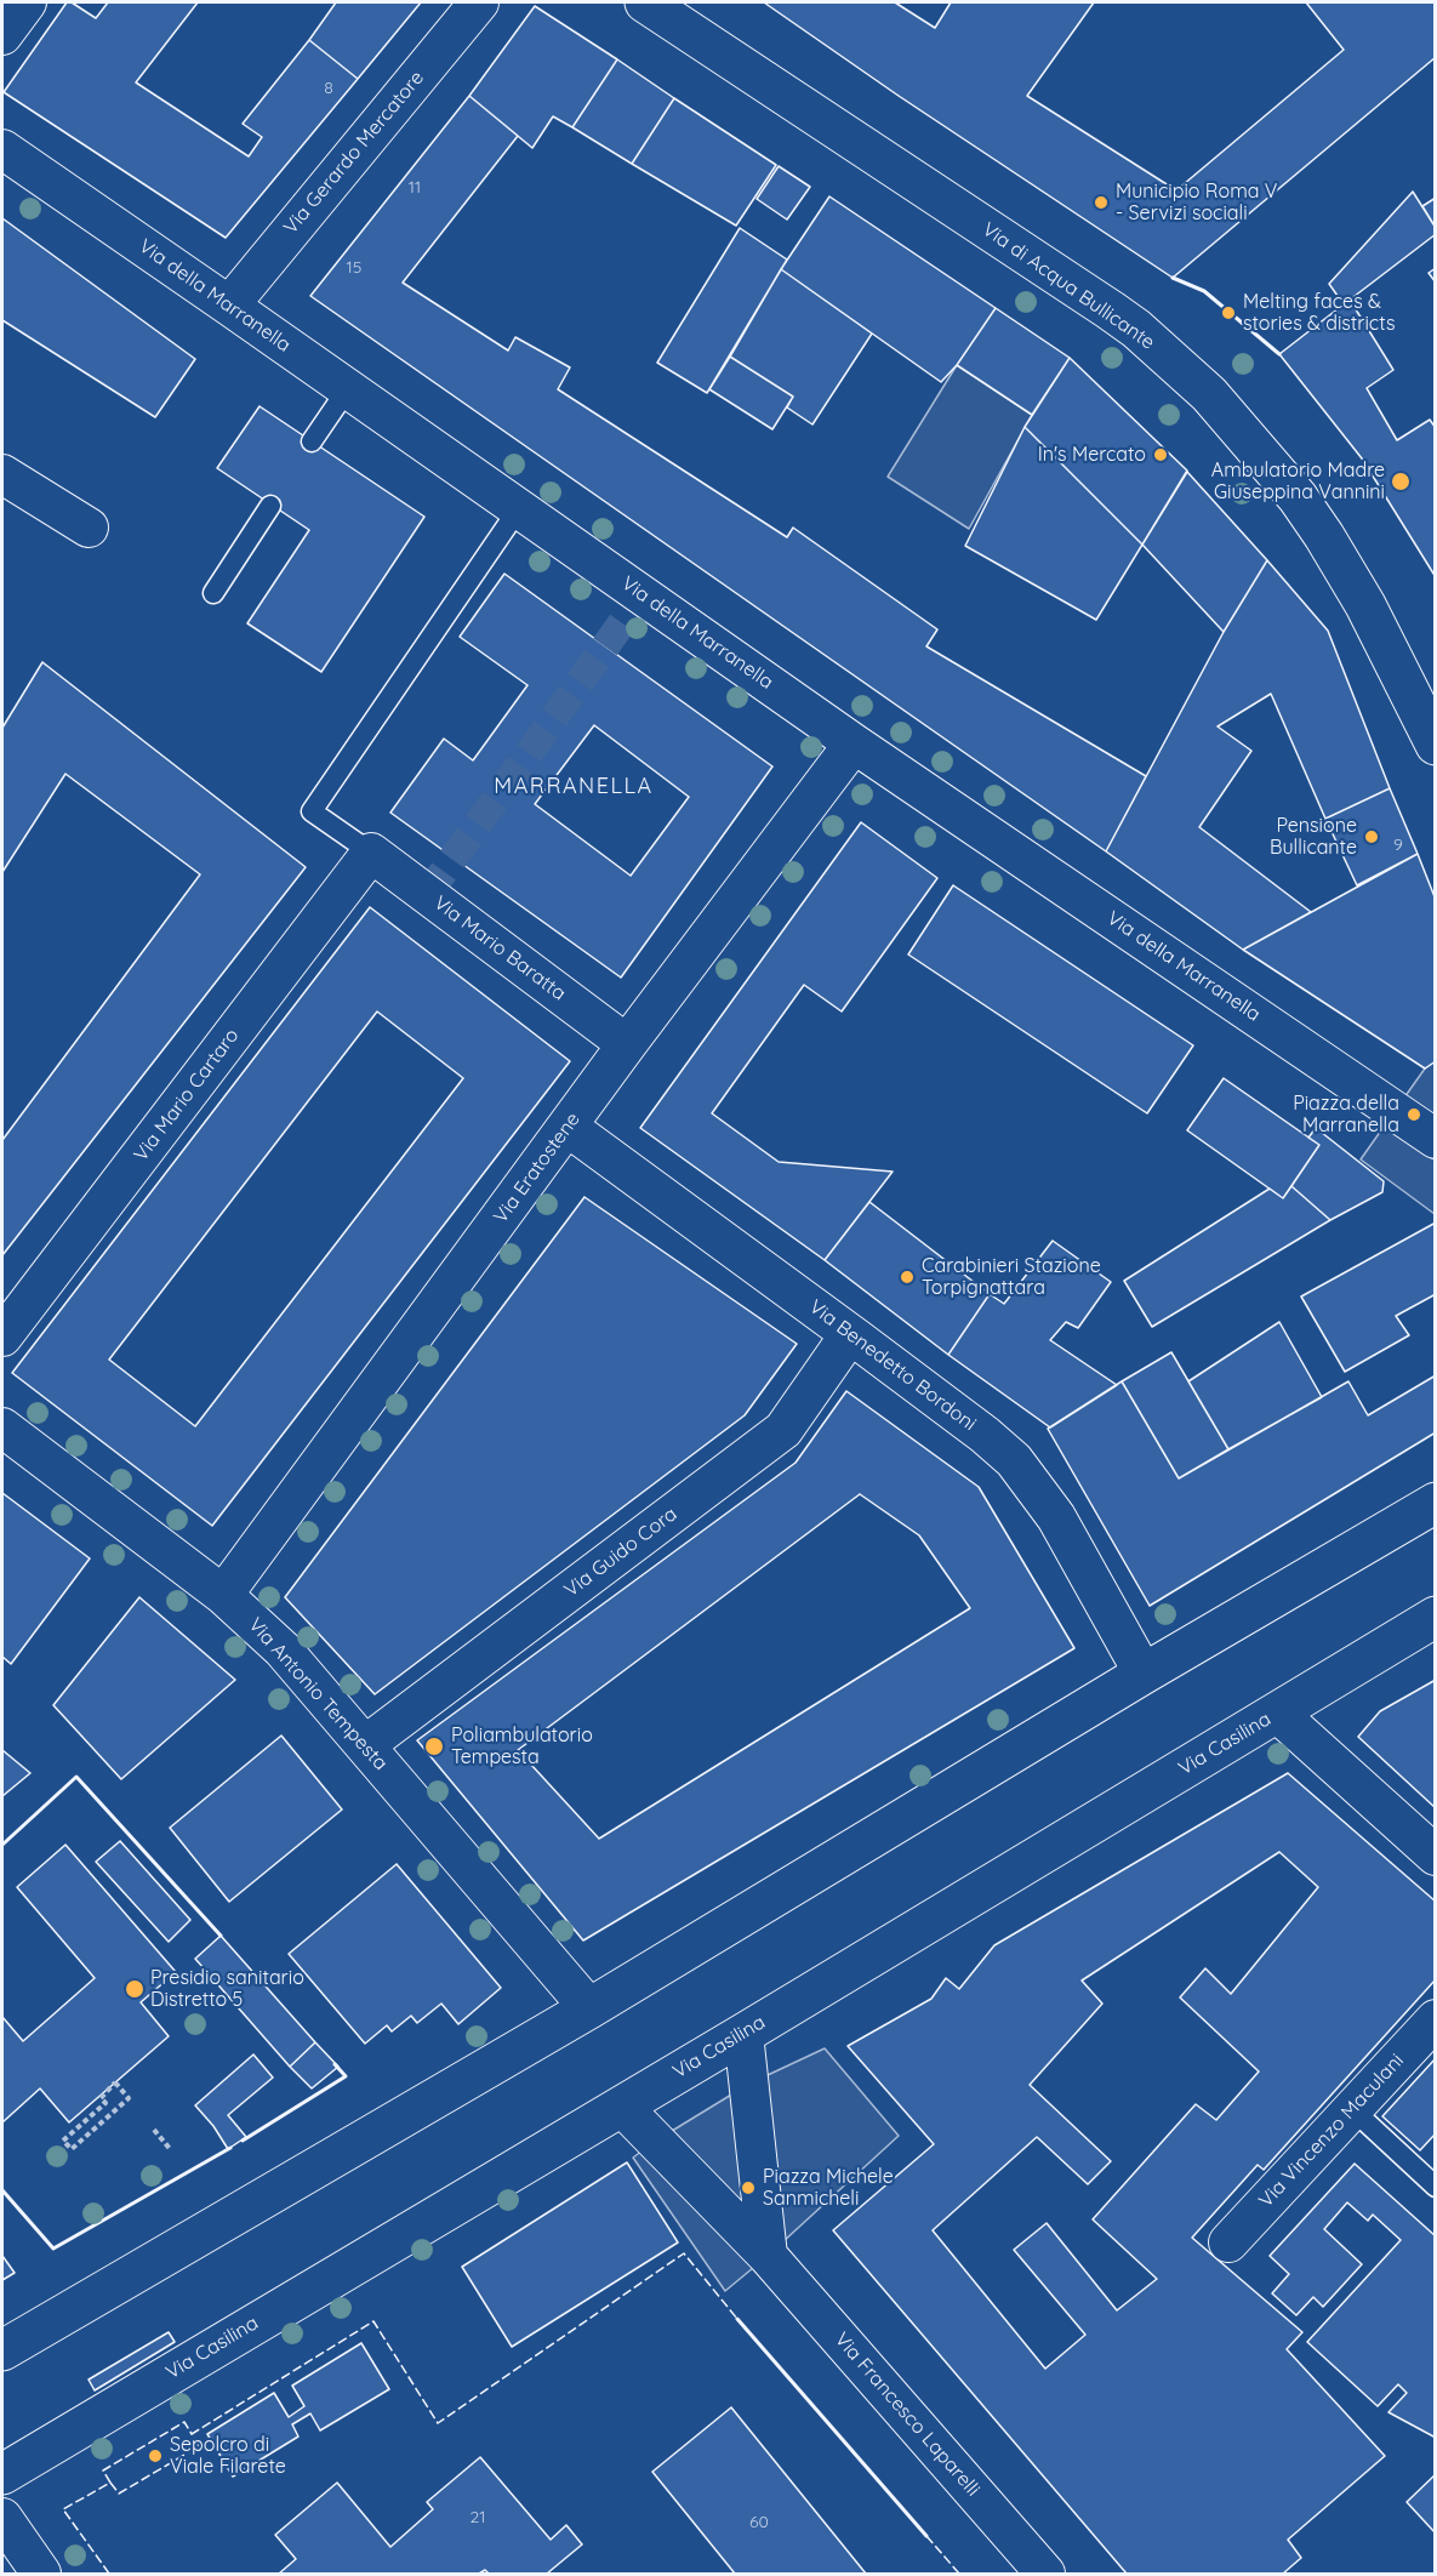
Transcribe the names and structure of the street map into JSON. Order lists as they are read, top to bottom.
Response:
{
  "streets": {
    "main road": ["Via di Acqua Bullicante", "Via Casilina"],
    "street": [
      "Via Gerardo Mercatore",
      "Via della Marranella",
      "Via Mario Baratta",
      "Via Mario Cartaro",
      "Via Eratostene",
      "Via Benedetto Bordoni",
      "Via Guido Cora",
      "Via Antonio Tempesta",
      "Via Vincenzo Maculani",
      "Via Francesco Laparelli"
    ]
  },
  "crossings": [
    ["Via Gerardo Mercatore", "Via della Marranella"],
    ["Via della Marranella", "Via Eratostene"],
    ["Via Mario Baratta", "Via Mario Cartaro"],
    ["Via Mario Baratta", "Via Eratostene"],
    ["Via Eratostene", "Via Benedetto Bordoni"],
    ["Via Eratostene", "Via Antonio Tempesta"],
    ["Via Benedetto Bordoni", "Via Guido Cora"],
    ["Via Guido Cora", "Via Antonio Tempesta"]
  ],
  "districts": ["MARRANELLA"],
  "places": [
    "Municipio Roma V - Servizi sociali",
    "Melting faces & stories & districts",
    "In's Mercato",
    "Ambulatorio Madre Giuseppina Vannini",
    "Pensione Bullicante",
    "Piazza della Marranella",
    "Carabinieri Stazione Torpignattara",
    "Poliambulatorio Tempesta",
    "Presidio sanitario Distretto 5",
    "Piazza Michele Sanmicheli",
    "Sepolcro di Viale Filarete"
  ],
  "house_numbers": [
    "8",
    "11",
    "15",
    "9",
    "21",
    "60"
  ]
}
